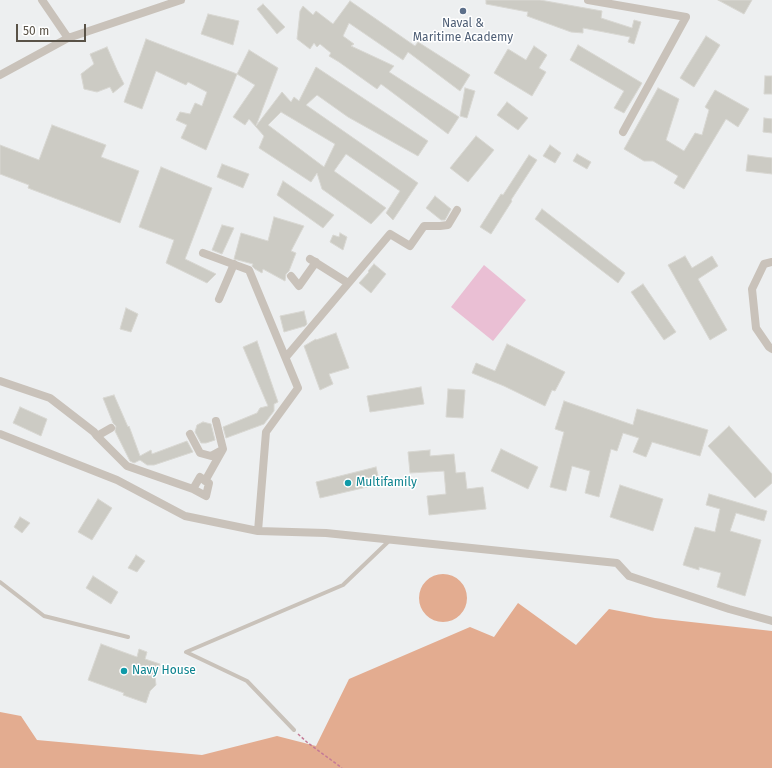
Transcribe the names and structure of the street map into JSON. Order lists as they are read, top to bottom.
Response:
{
  "places": ["Naval & Maritime Academy", "Multifamily", "Navy House"],
  "scale_bar": "50 m"
}
